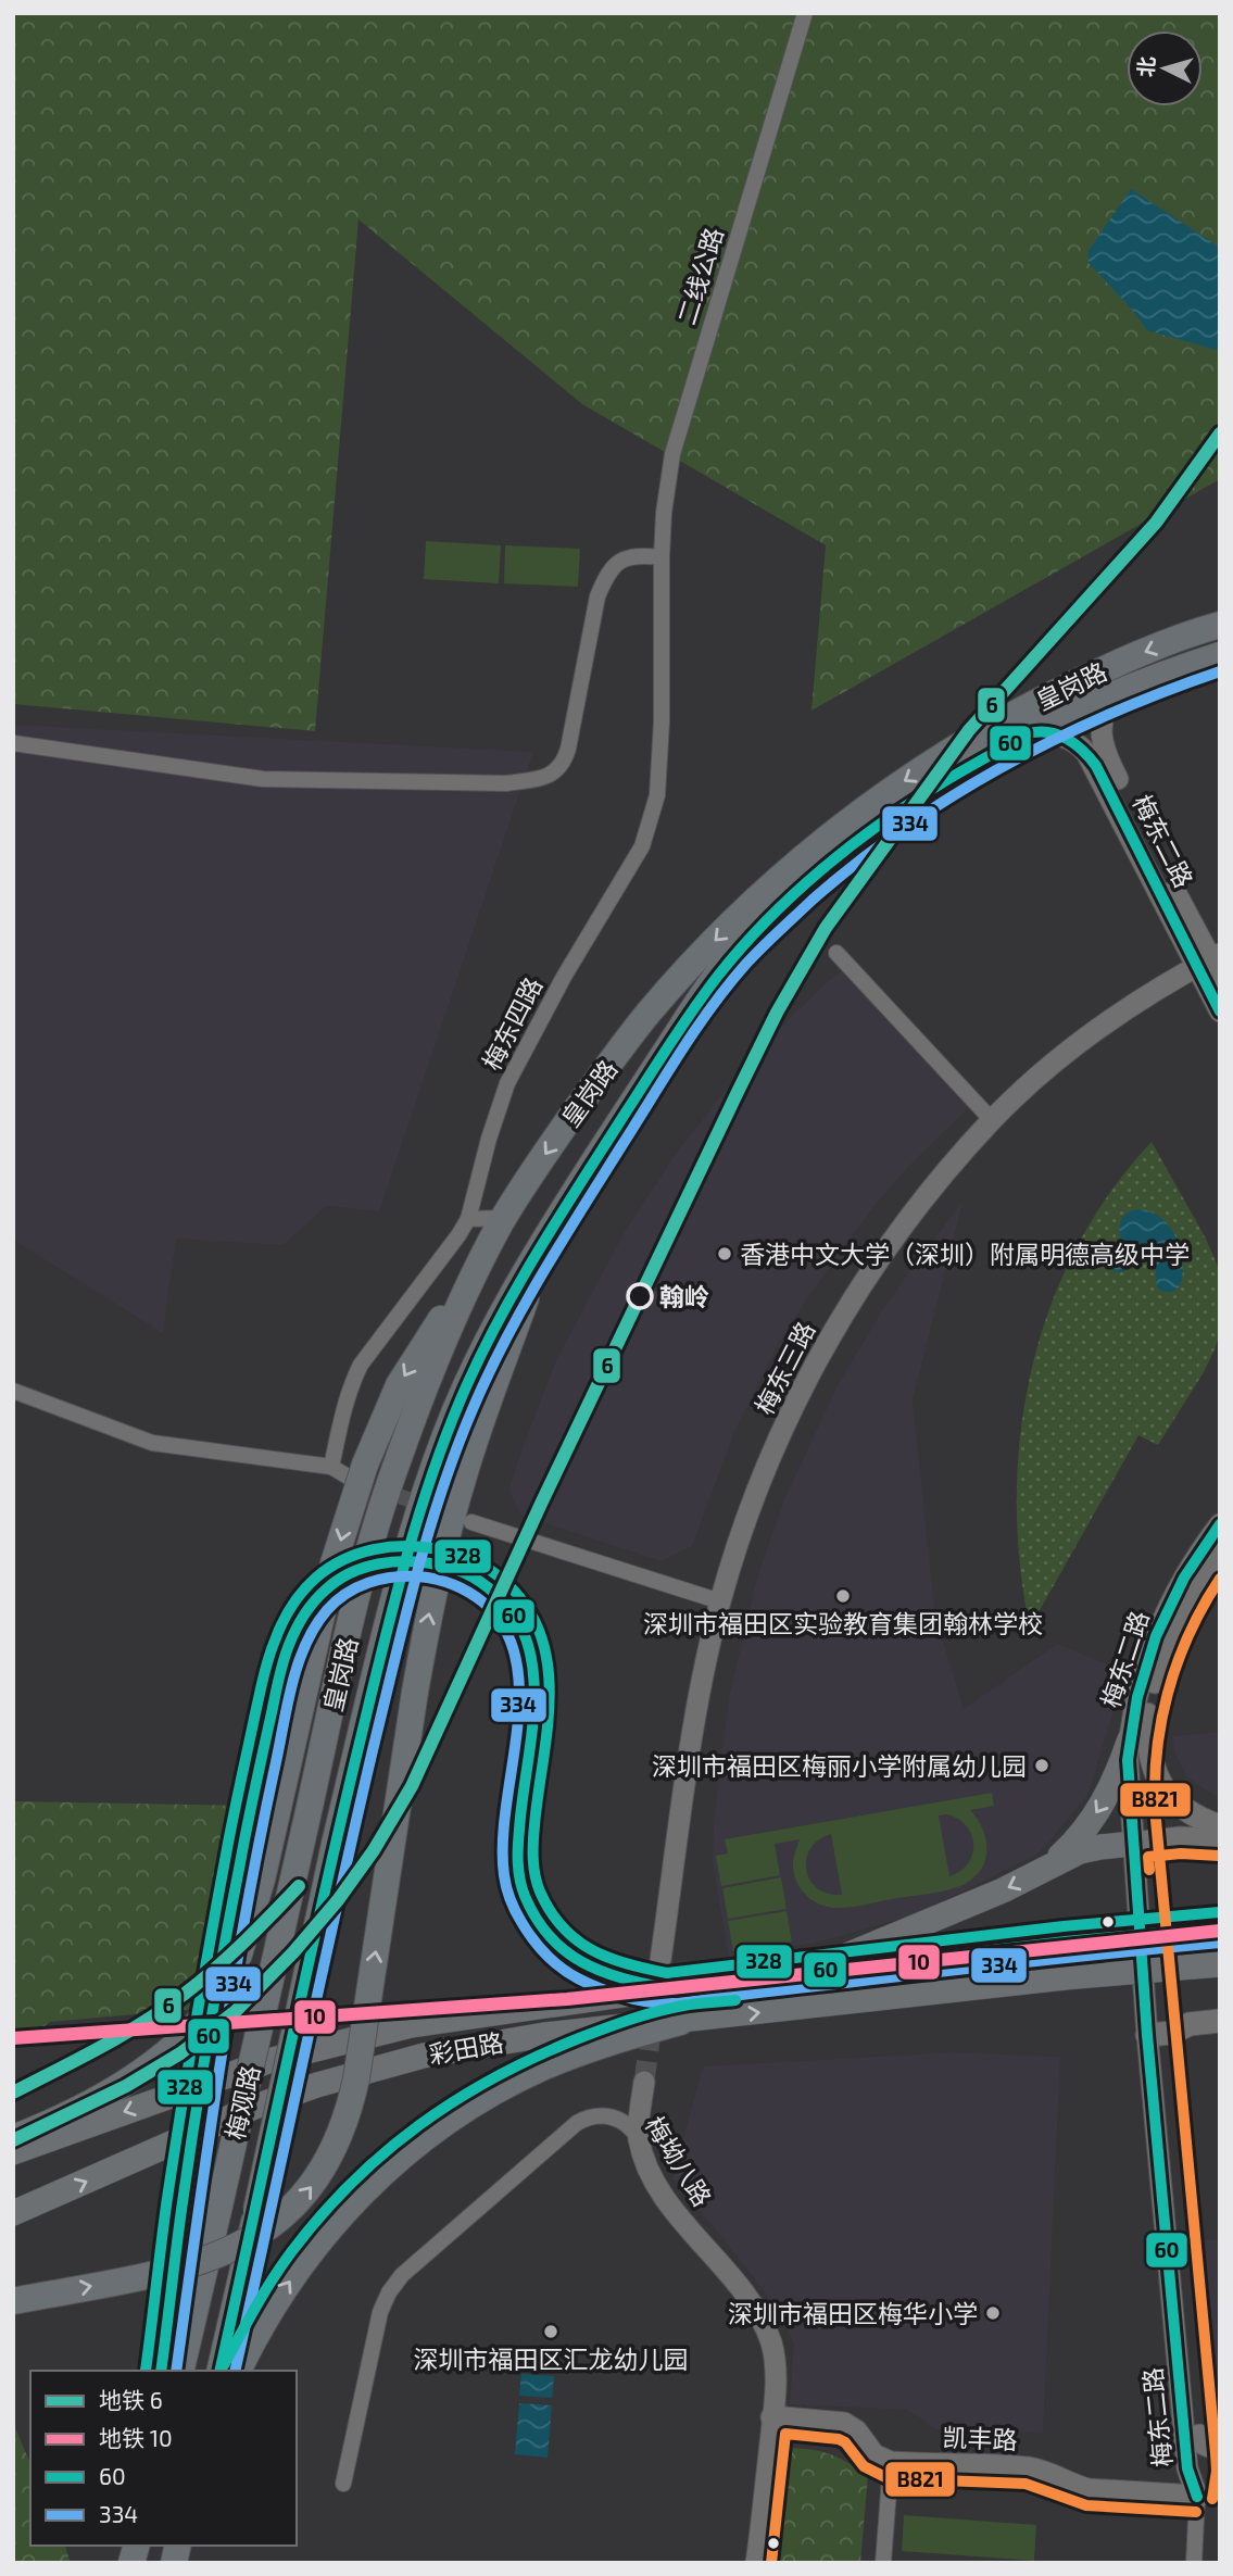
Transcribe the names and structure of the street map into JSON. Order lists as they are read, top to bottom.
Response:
{
  "streets": {
    "highway": ["皇岗路", "梅观路"],
    "main road": ["彩田路", "凯丰路"],
    "street": [
      "二线公路",
      "梅东二路",
      "梅东四路",
      "梅东三路",
      "梅坳八路"
    ]
  },
  "crossings": [
    ["二线公路", "梅东四路"],
    ["皇岗路", "梅东二路"],
    ["皇岗路", "梅观路"],
    ["梅东二路", "梅东三路"],
    ["梅东二路", "凯丰路"]
  ],
  "places": [
    "香港中文大学（深圳）附属明德高级中学",
    "翰岭",
    "深圳市福田区实验教育集团翰林学校",
    "深圳市福田区梅丽小学附属幼儿园",
    "深圳市福田区梅华小学",
    "深圳市福田区汇龙幼儿园"
  ],
  "lines": [
    "metro line 6",
    "transit line 334",
    "transit line 60",
    "transit line 328",
    "transit line B821",
    "metro line 10"
  ],
  "legend": [
    "地铁 6",
    "地铁 10",
    "60",
    "334"
  ],
  "north": "left"
}
